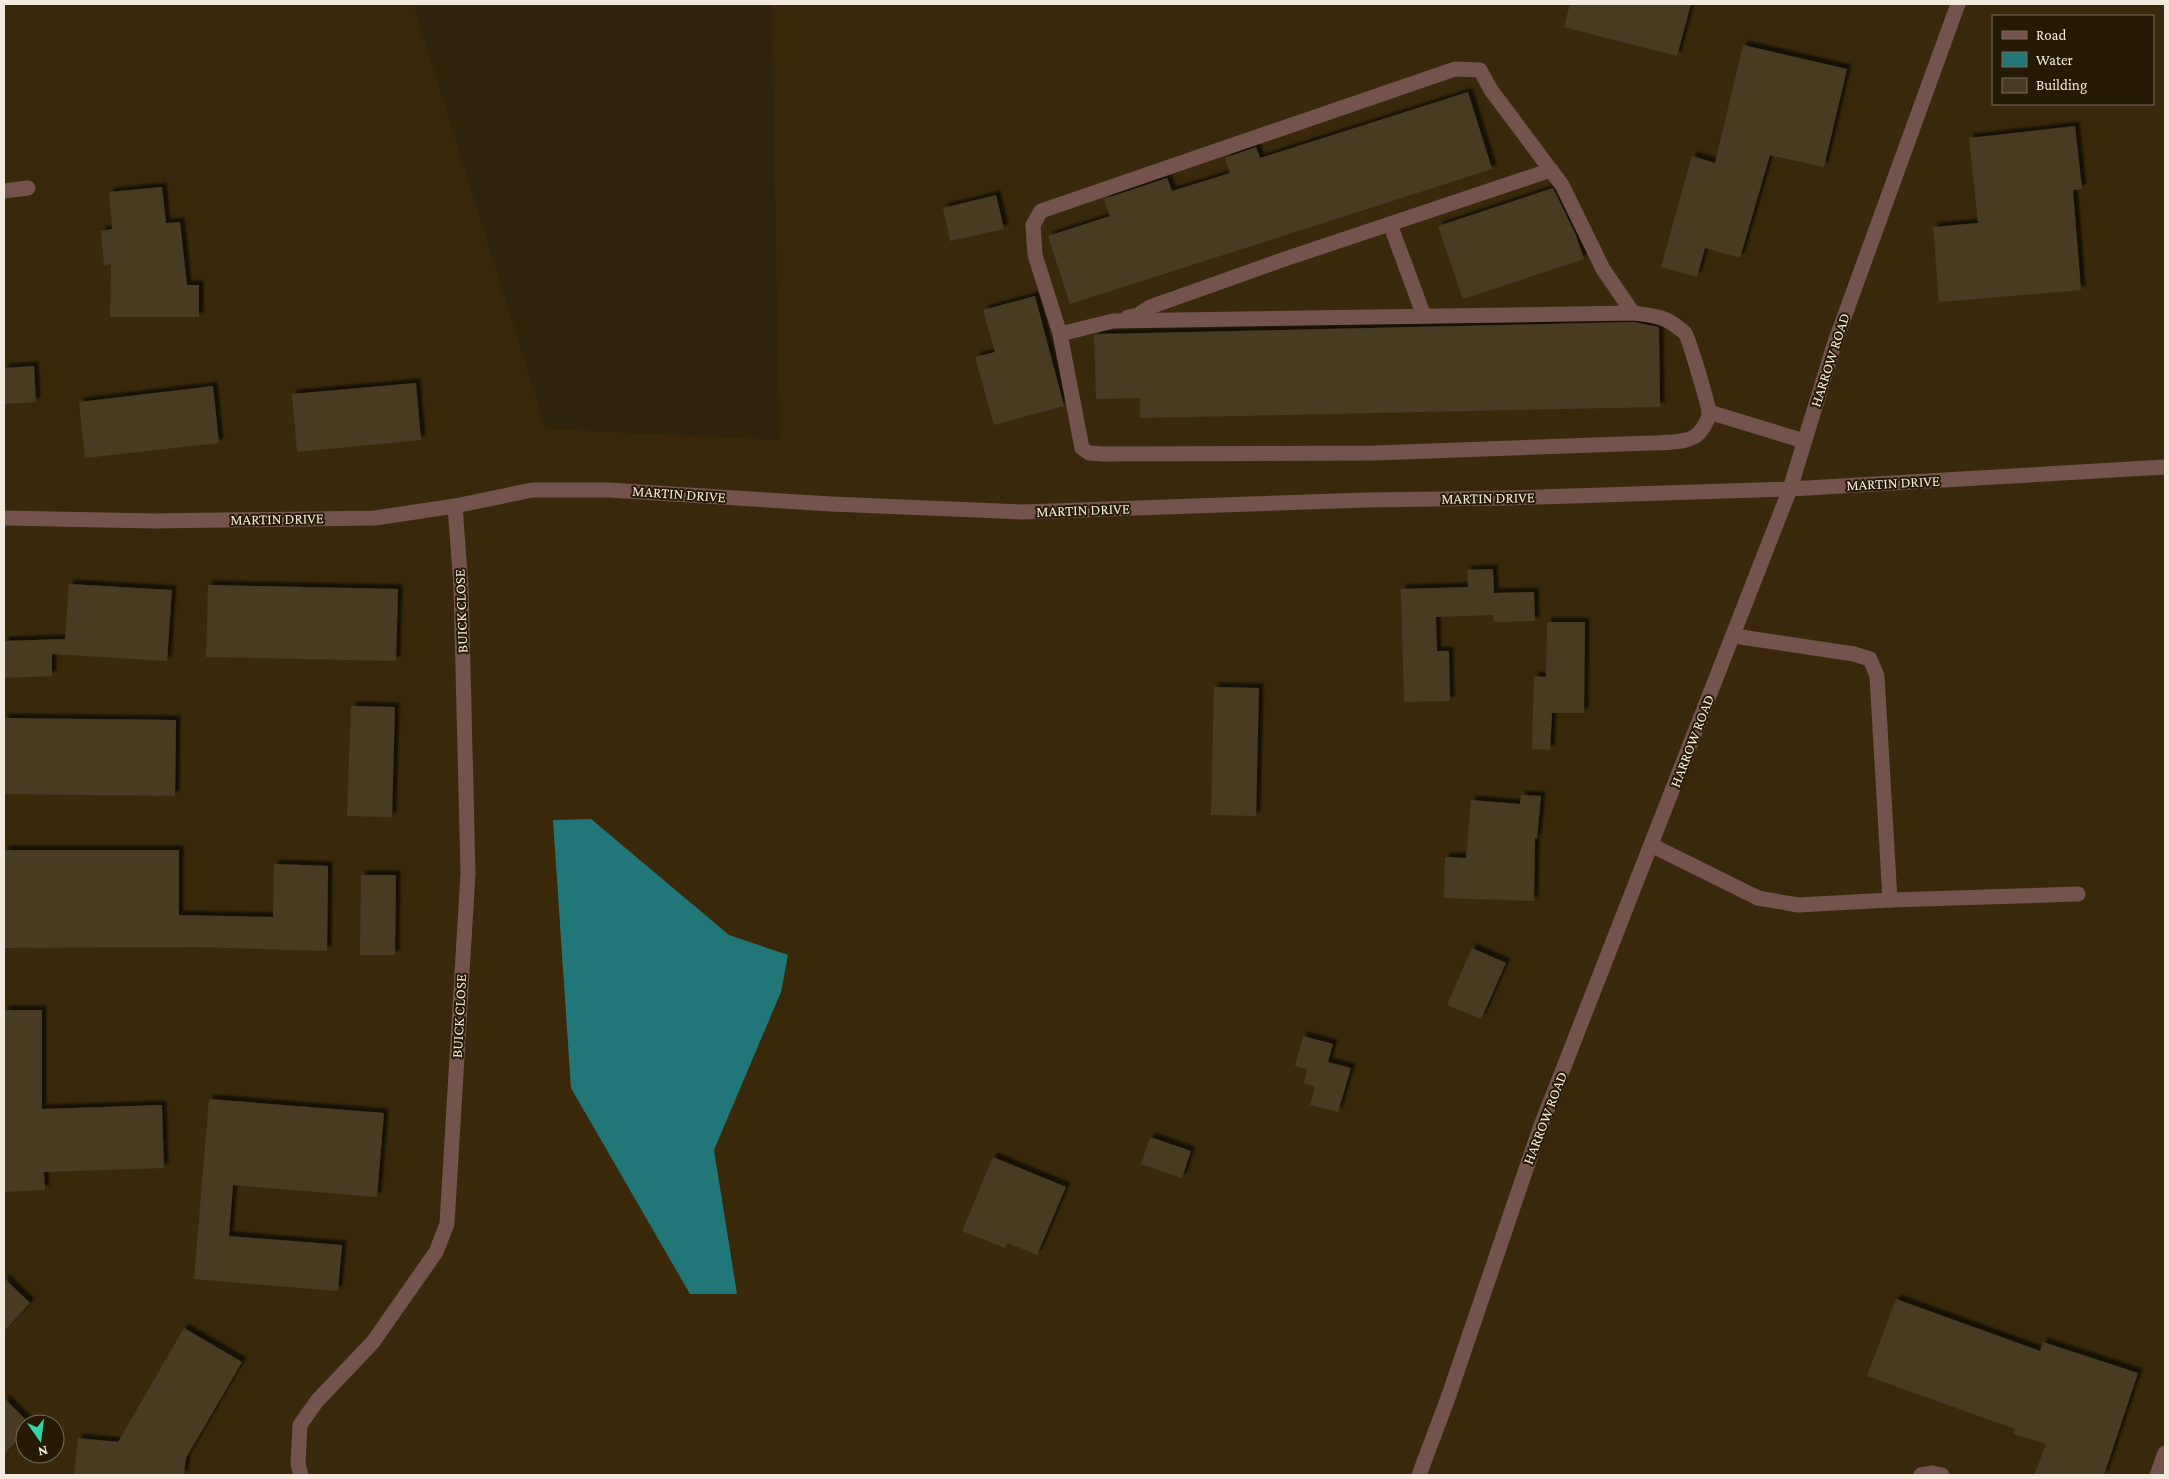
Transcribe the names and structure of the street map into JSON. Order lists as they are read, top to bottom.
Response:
{
  "streets": {
    "street": ["HARROW ROAD", "MARTIN DRIVE", "BUICK CLOSE"]
  },
  "crossings": [
    ["HARROW ROAD", "MARTIN DRIVE"],
    ["MARTIN DRIVE", "BUICK CLOSE"]
  ],
  "legend": ["Road", "Water", "Building"],
  "north": "bottom"
}
